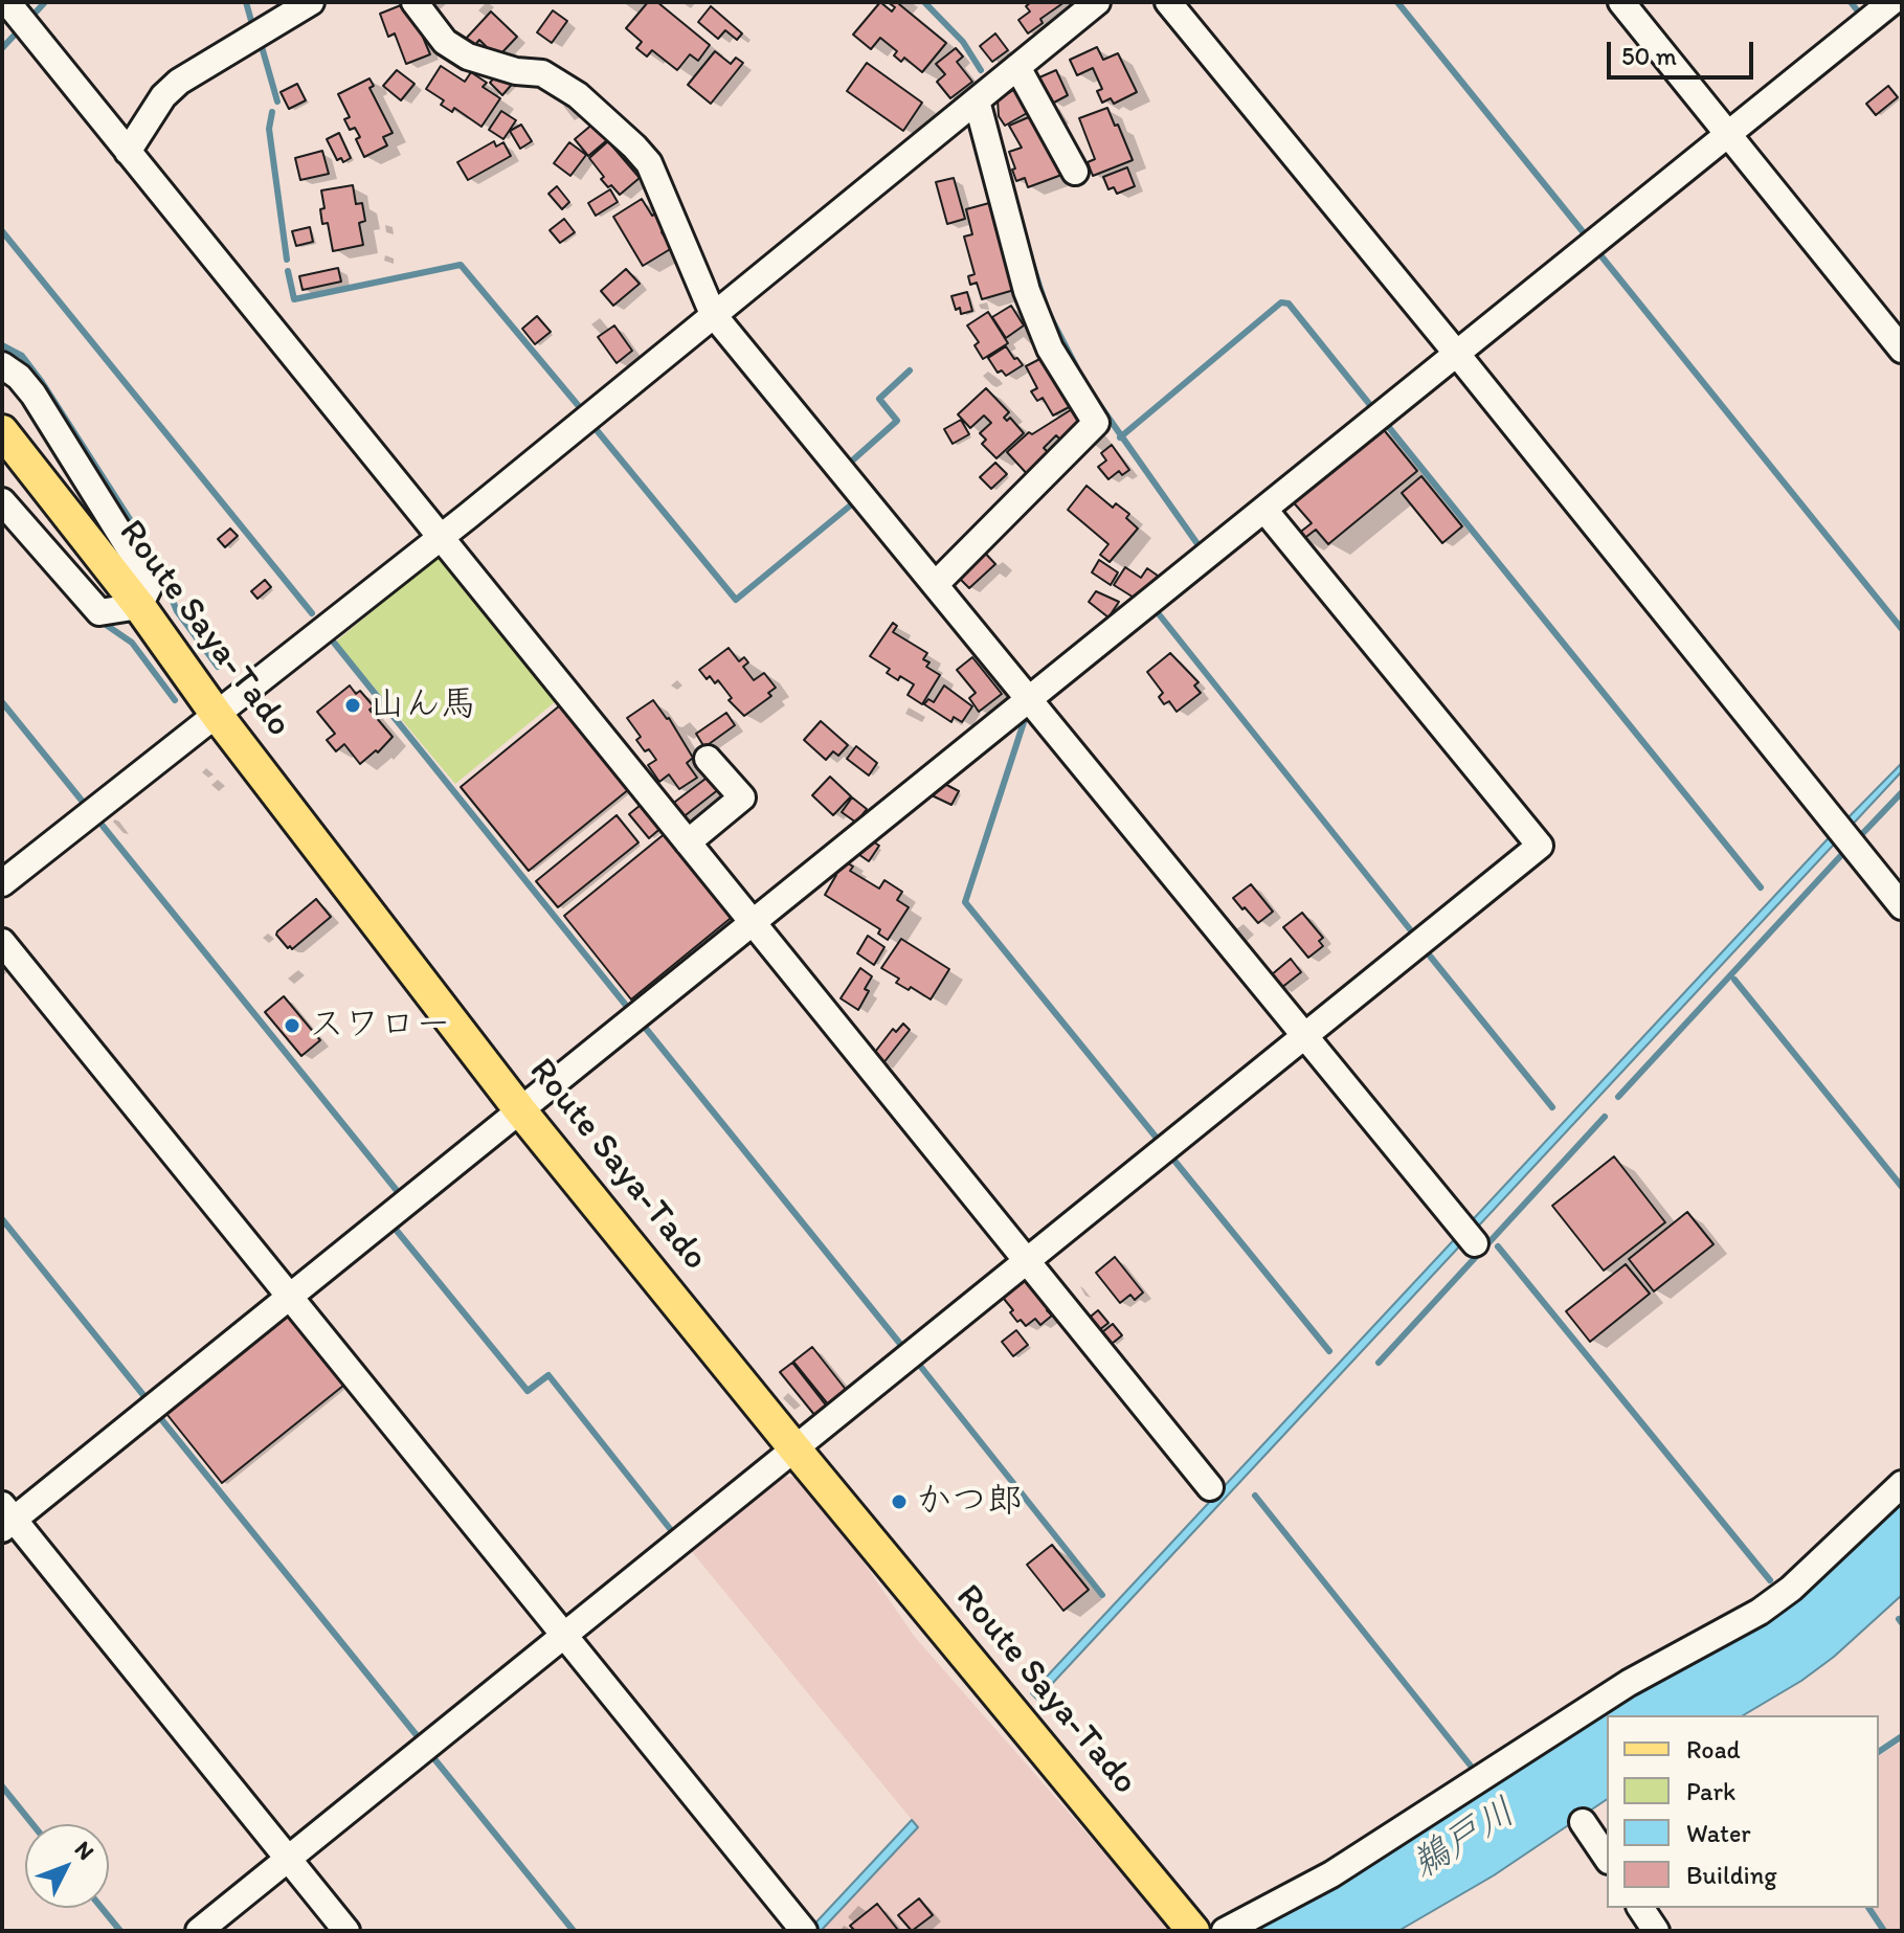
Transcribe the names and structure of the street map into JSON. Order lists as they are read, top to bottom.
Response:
{
  "streets": {
    "main road": ["Route Saya-Tado"]
  },
  "water": ["鵜戸川"],
  "places": ["山ん馬", "スワロー", "かつ郎"],
  "legend": [
    "Road",
    "Park",
    "Water",
    "Building"
  ],
  "scale_bar": "50 m",
  "north": "top right"
}
